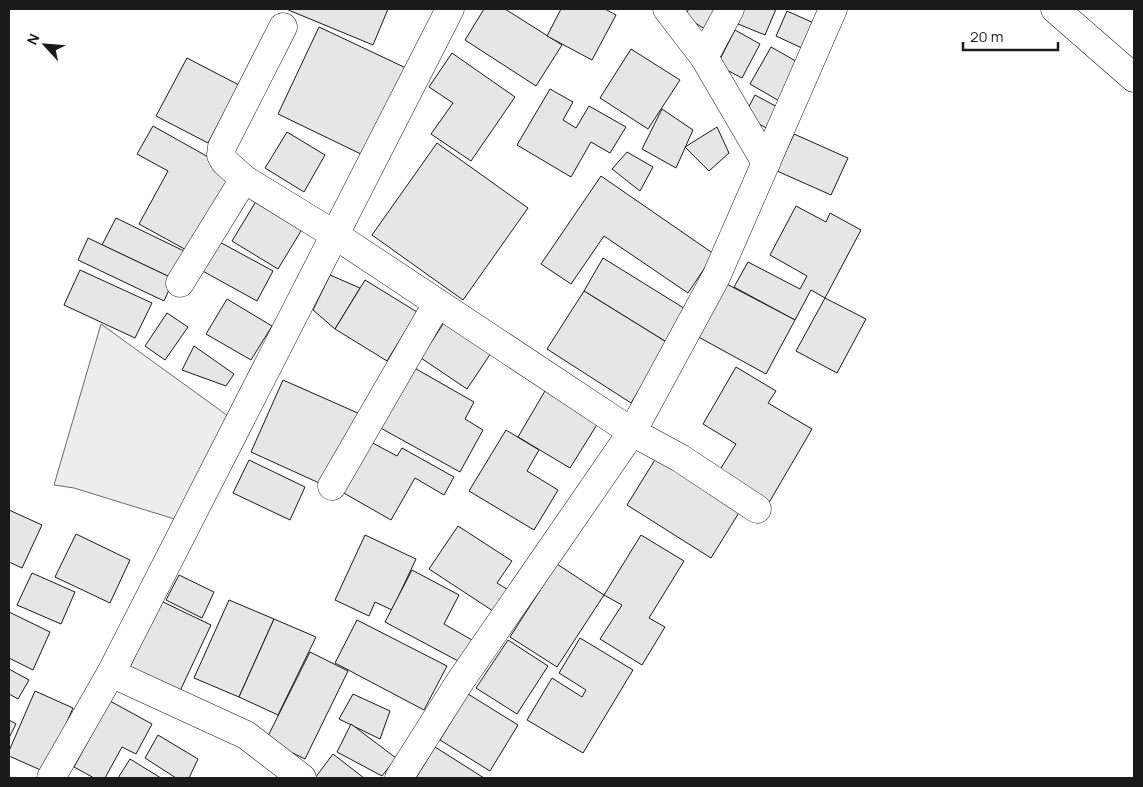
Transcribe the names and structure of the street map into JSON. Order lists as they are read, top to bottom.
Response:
{
  "scale_bar": "20 m",
  "north": "top left"
}
